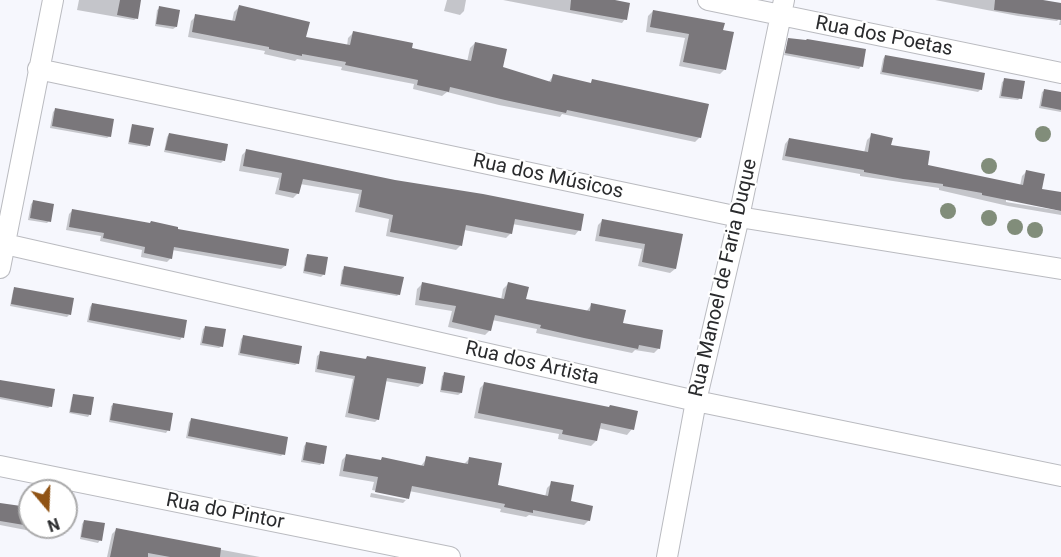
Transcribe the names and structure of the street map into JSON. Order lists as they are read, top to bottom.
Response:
{
  "streets": {
    "street": [
      "Rua dos Poetas",
      "Rua dos Músicos",
      "Rua Manoel de Faria Duque",
      "Rua dos Artista",
      "Rua do Pintor"
    ]
  },
  "crossings": [
    ["Rua dos Poetas", "Rua Manoel de Faria Duque"],
    ["Rua dos Músicos", "Rua Manoel de Faria Duque"],
    ["Rua Manoel de Faria Duque", "Rua dos Artista"]
  ],
  "north": "bottom"
}
